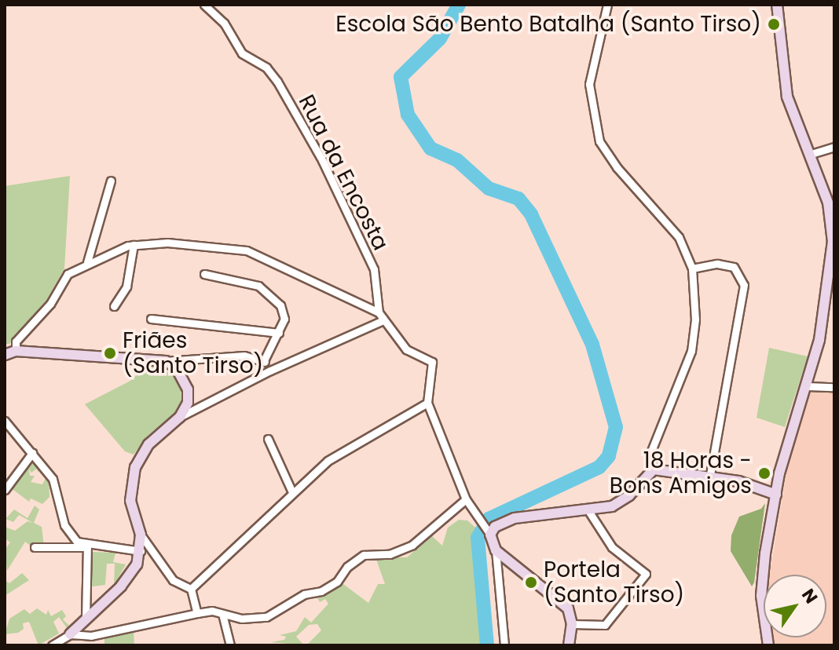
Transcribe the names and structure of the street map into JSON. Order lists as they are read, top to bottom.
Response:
{
  "streets": {
    "street": ["Rua da Encosta"]
  },
  "places": [
    "Escola São Bento Batalha (Santo Tirso)",
    "Friães (Santo Tirso)",
    "18 Horas - Bons Amigos",
    "Portela (Santo Tirso)"
  ],
  "north": "top right"
}
